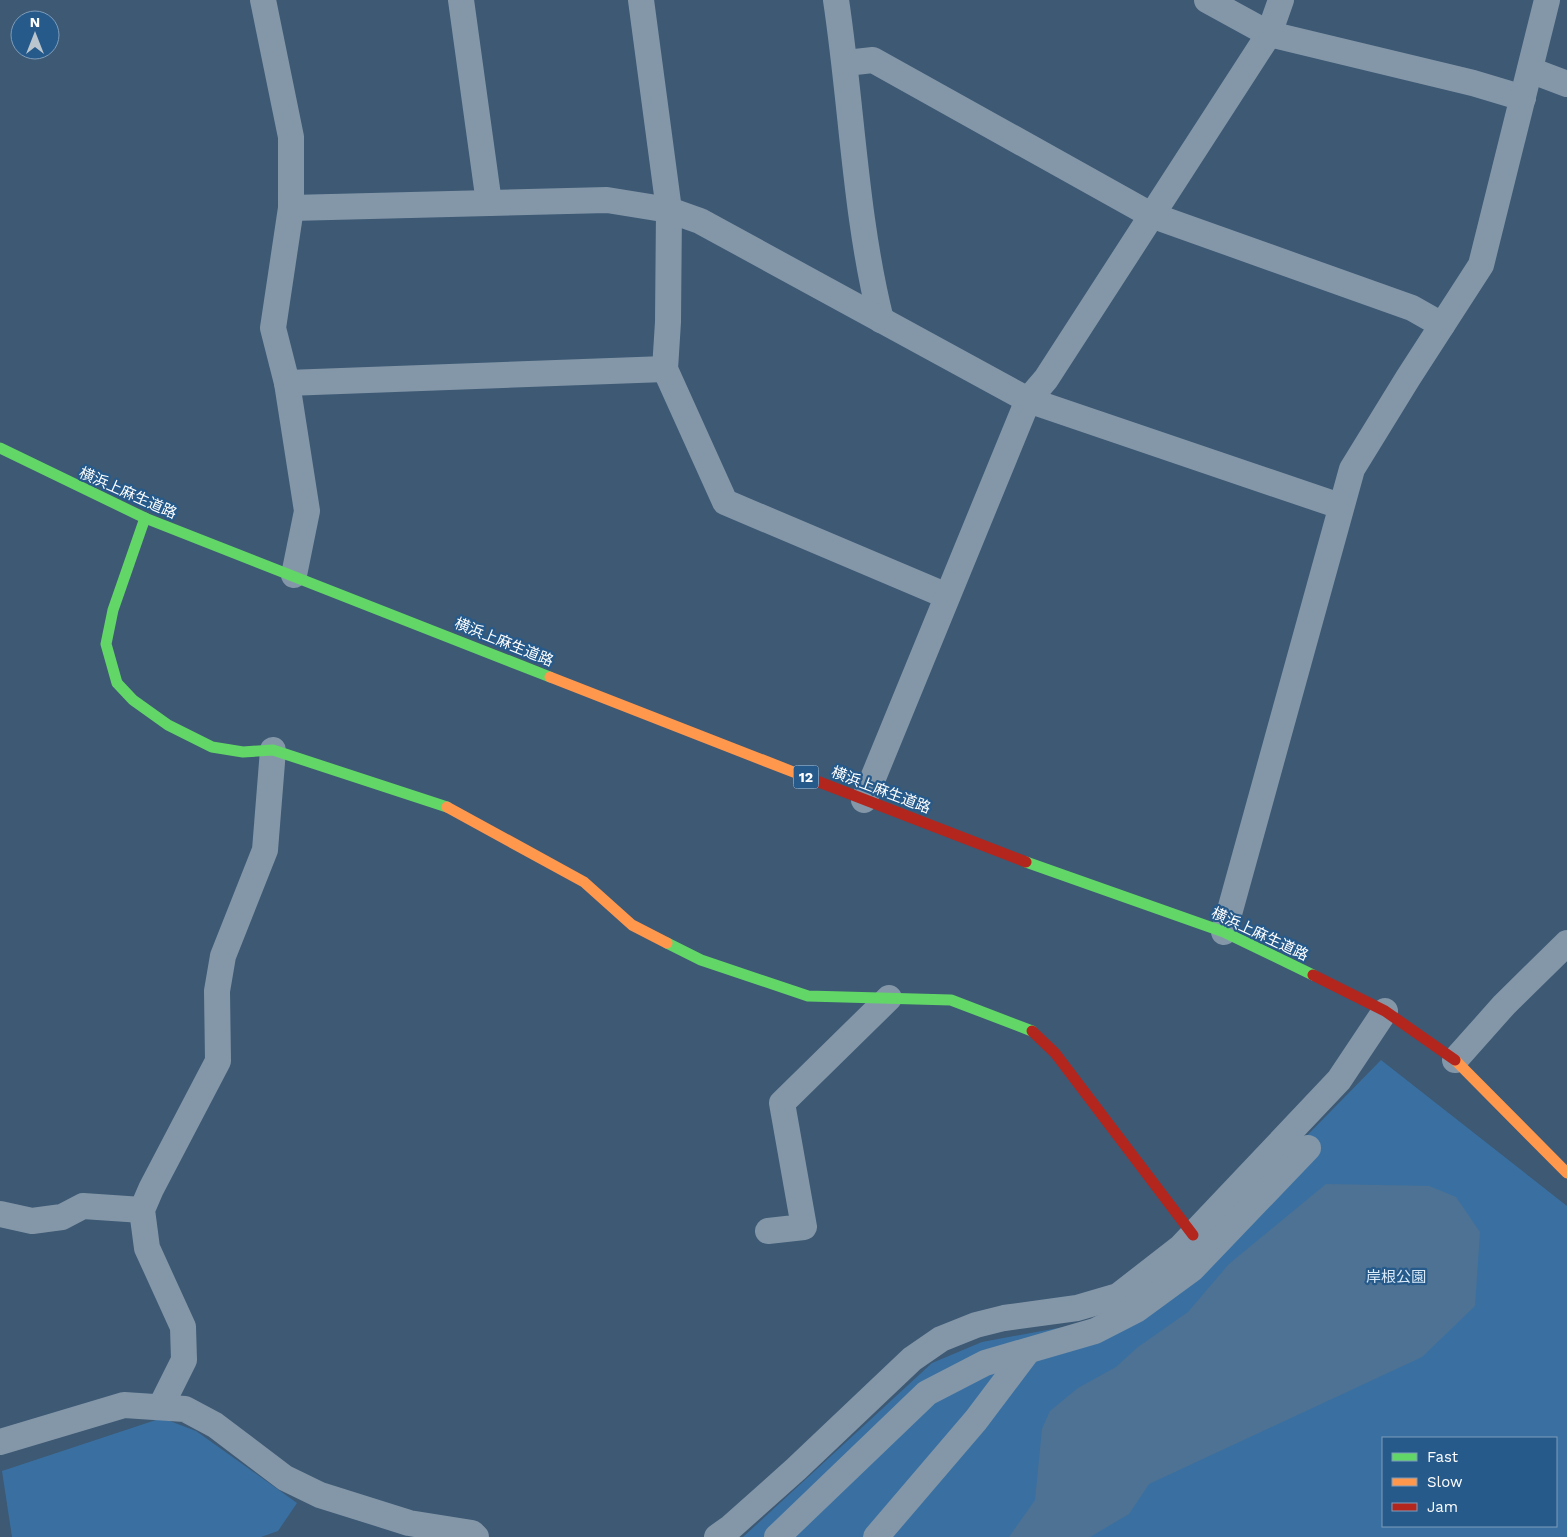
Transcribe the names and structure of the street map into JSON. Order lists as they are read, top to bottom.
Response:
{
  "streets": {
    "main road": ["横浜上麻生道路", "12"]
  },
  "parks": ["岸根公園"],
  "legend": ["Fast", "Slow", "Jam"],
  "north": "top"
}
